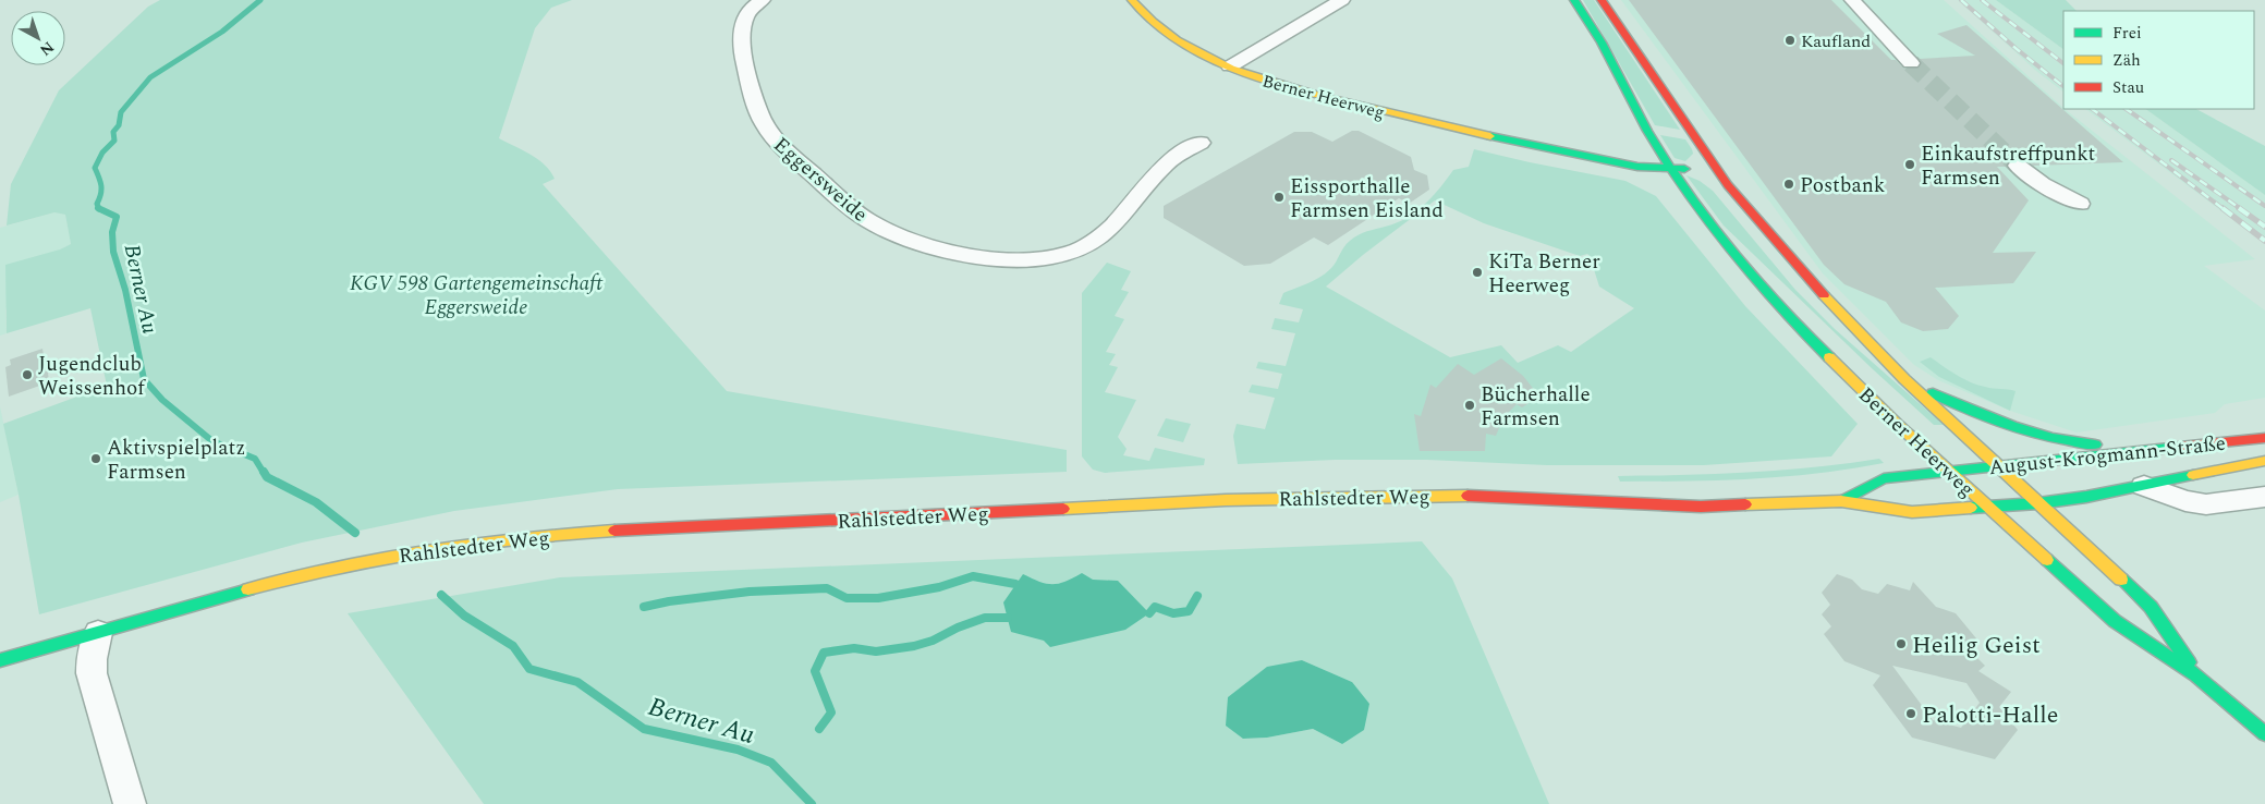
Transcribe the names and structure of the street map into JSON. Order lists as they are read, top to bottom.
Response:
{
  "streets": {
    "main road": ["Berner Heerweg", "August-Krogmann-Straße", "Rahlstedter Weg"],
    "street": ["Eggersweide"]
  },
  "crossings": [
    ["Berner Heerweg", "August-Krogmann-Straße"],
    ["Berner Heerweg", "Rahlstedter Weg"],
    ["August-Krogmann-Straße", "Rahlstedter Weg"]
  ],
  "water": ["Berner Au"],
  "parks": ["KGV 598 Gartengemeinschaft Eggersweide"],
  "places": [
    "Kaufland",
    "Einkaufstreffpunkt Farmsen",
    "Postbank",
    "Eissporthalle Farmsen Eisland",
    "KiTa Berner Heerweg",
    "Jugendclub Weissenhof",
    "Bücherhalle Farmsen",
    "Aktivspielplatz Farmsen",
    "Heilig Geist",
    "Palotti-Halle"
  ],
  "legend": ["Frei", "Zäh", "Stau"],
  "north": "bottom right"
}
